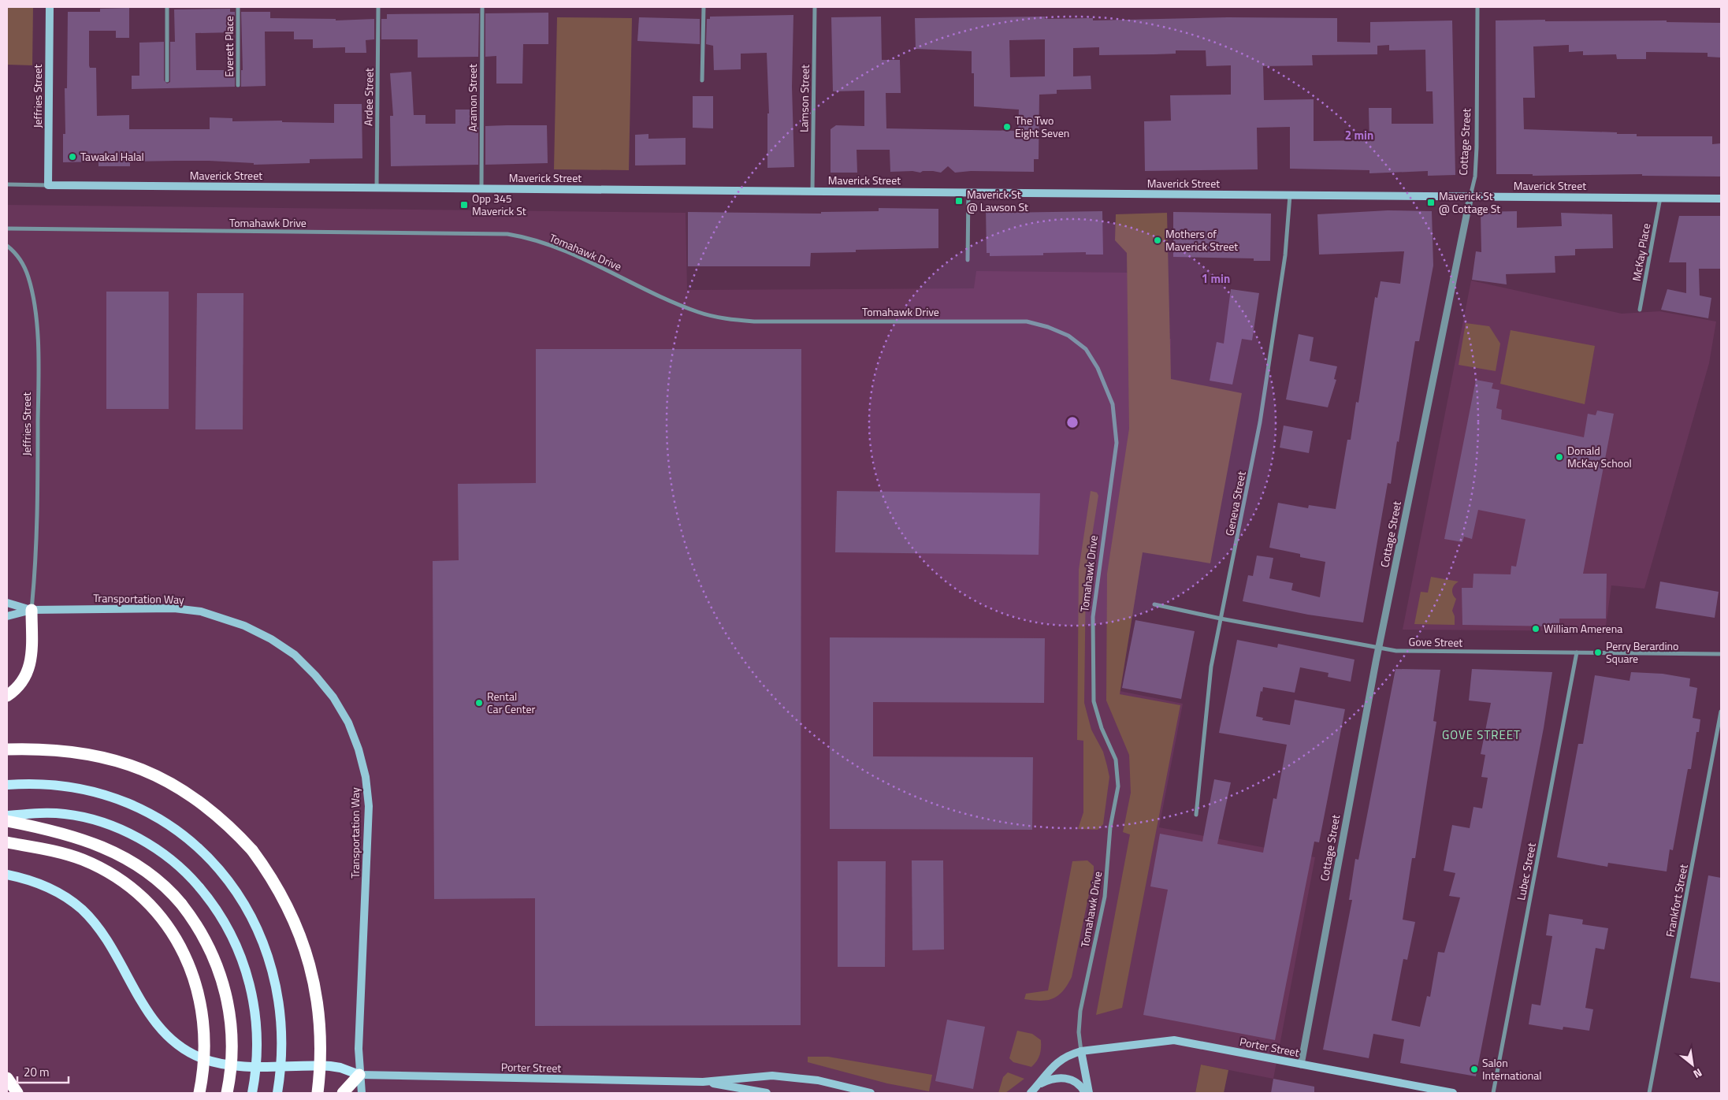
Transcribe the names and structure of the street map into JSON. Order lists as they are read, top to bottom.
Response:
{
  "streets": {
    "main road": [
      "Jeffries Street",
      "Maverick Street",
      "Transportation Way",
      "Porter Street"
    ],
    "street": [
      "Everett Place",
      "Ardee Street",
      "Aramon Street",
      "Lamson Street",
      "Cottage Street",
      "Tomahawk Drive",
      "McKay Place",
      "Geneva Street",
      "Gove Street",
      "Lubec Street",
      "Frankfort Street"
    ]
  },
  "crossings": [
    ["Jeffries Street", "Maverick Street"],
    ["Jeffries Street", "Transportation Way"],
    ["Ardee Street", "Maverick Street"],
    ["Aramon Street", "Maverick Street"],
    ["Lamson Street", "Maverick Street"],
    ["Cottage Street", "Maverick Street"],
    ["Cottage Street", "Gove Street"],
    ["Cottage Street", "Porter Street"],
    ["Maverick Street", "McKay Place"],
    ["Maverick Street", "Geneva Street"],
    ["Tomahawk Drive", "Porter Street"],
    ["Geneva Street", "Gove Street"],
    ["Transportation Way", "Porter Street"],
    ["Gove Street", "Lubec Street"]
  ],
  "districts": ["GOVE STREET"],
  "places": {
    "other": [
      "The Two Eight Seven",
      "Tawakal Halal",
      "Mothers of Maverick Street",
      "Donald McKay School",
      "William Amerena",
      "Perry Berardino Square",
      "Rental Car Center",
      "Salon International"
    ],
    "transit": ["Maverick St @ Lawson St", "Maverick St @ Cottage St", "Opp 345 Maverick St"]
  },
  "scale_bar": "20 m",
  "north": "bottom right",
  "rings": ["2 min", "1 min"]
}
